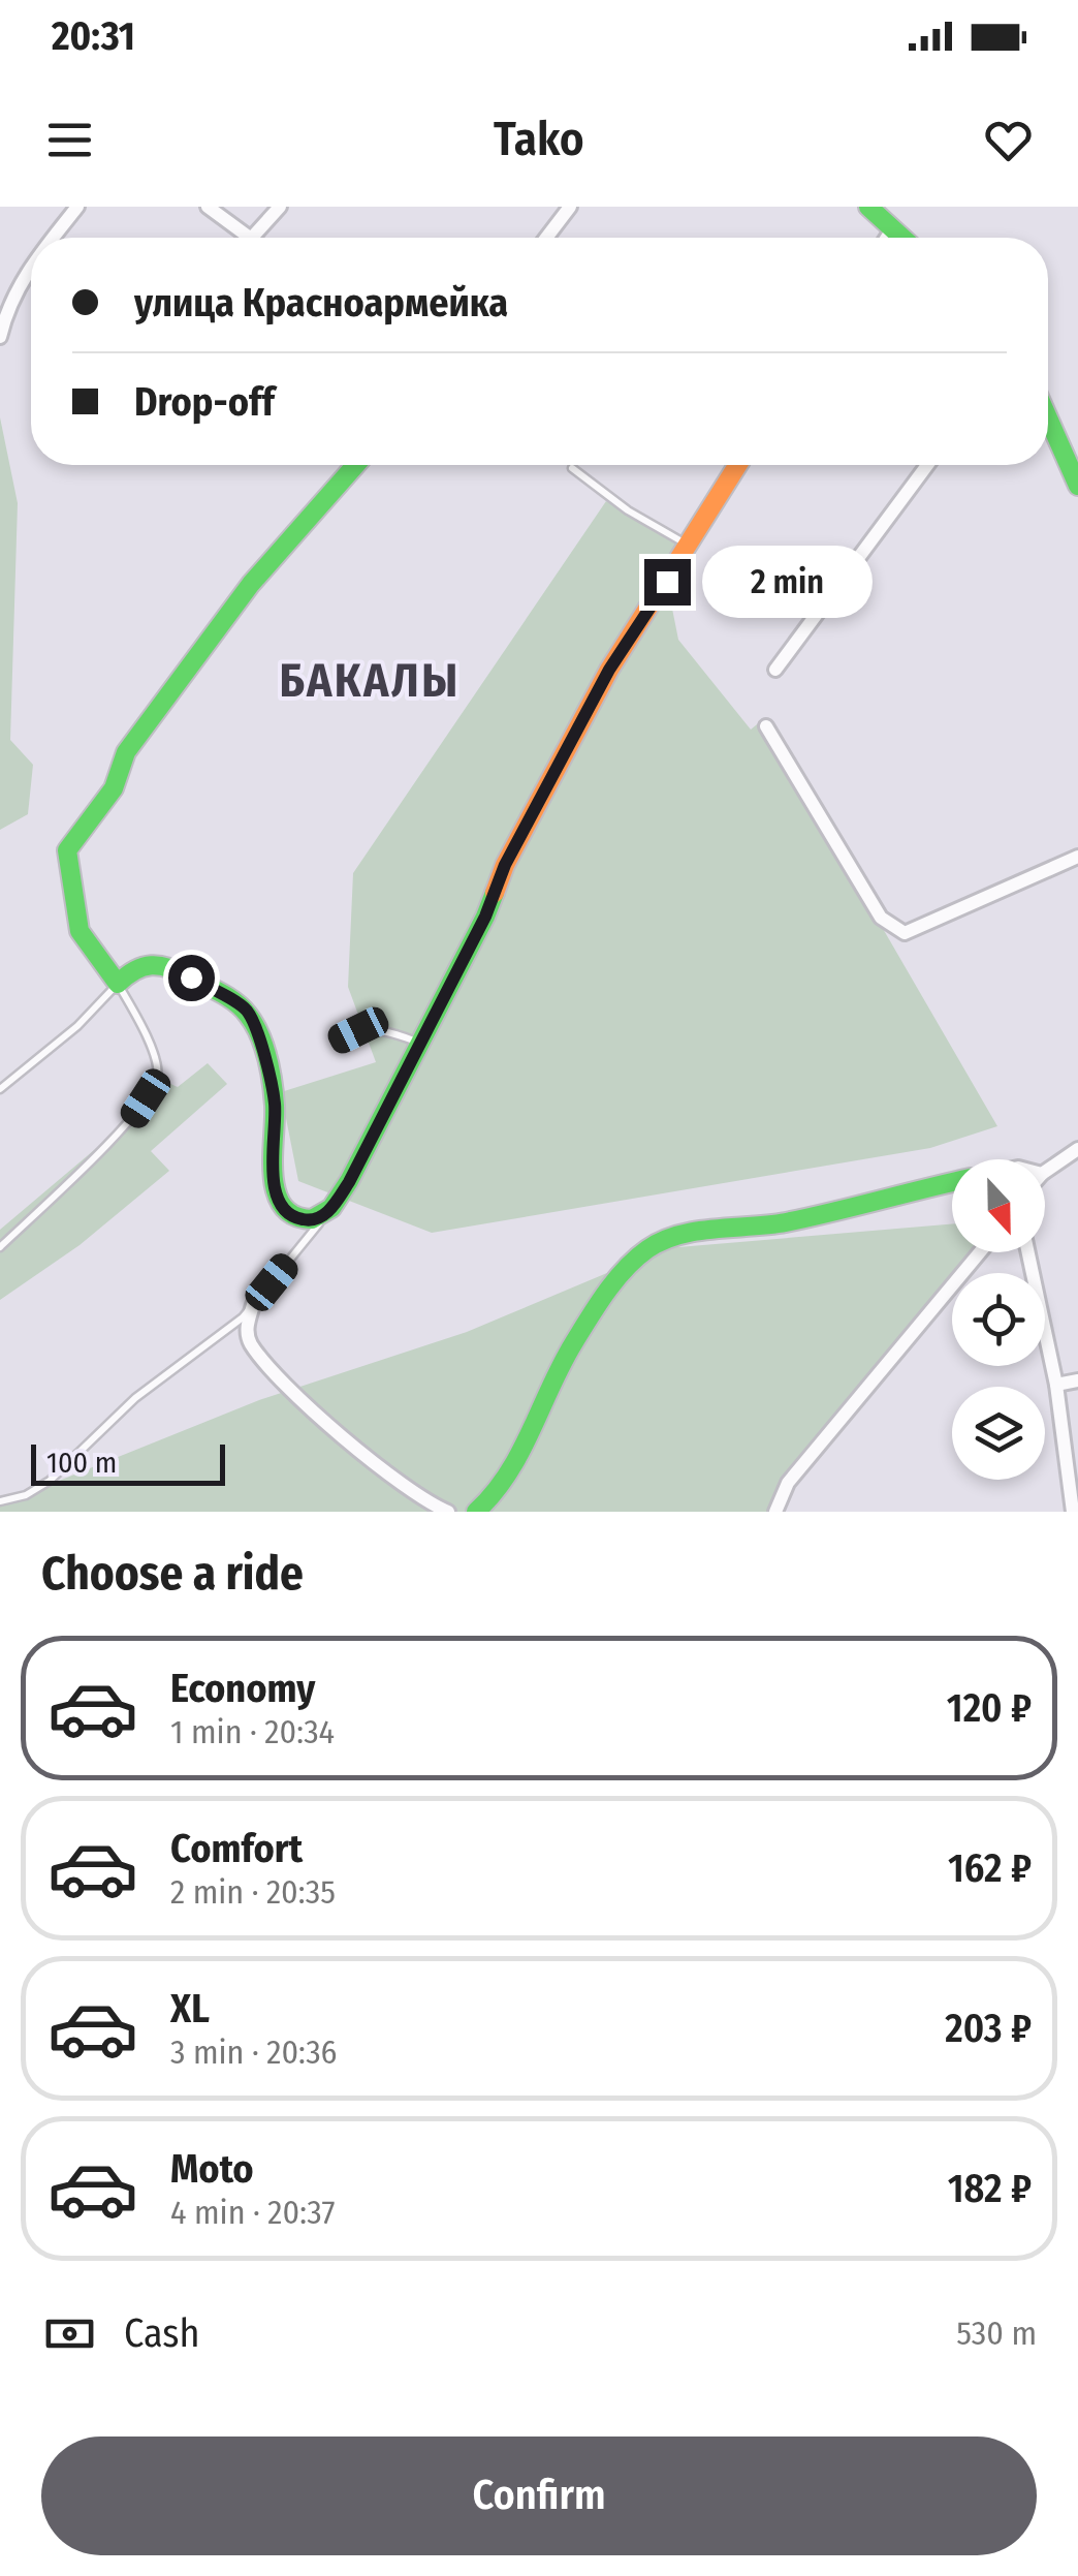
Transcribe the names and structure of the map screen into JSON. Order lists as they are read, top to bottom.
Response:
{
  "districts": ["БАКАЛЫ"],
  "scale_bar": "100 m",
  "north": "bottom",
  "page": {
    "status": "20:31",
    "header": "Tako",
    "banner": ["улица Красноармейка", "Drop-off"],
    "bubble": "2 min",
    "scale": "100 m",
    "heading": "Choose a ride",
    "list": [
      {
        "name": "Economy",
        "note": "1 min · 20:34",
        "value": "120 ₽"
      },
      {
        "name": "Comfort",
        "note": "2 min · 20:35",
        "value": "162 ₽"
      },
      {
        "name": "XL",
        "note": "3 min · 20:36",
        "value": "203 ₽"
      },
      {
        "name": "Moto",
        "note": "4 min · 20:37",
        "value": "182 ₽"
      }
    ],
    "pay": ["Cash", "530 m"],
    "buttons": "Confirm"
  }
}
